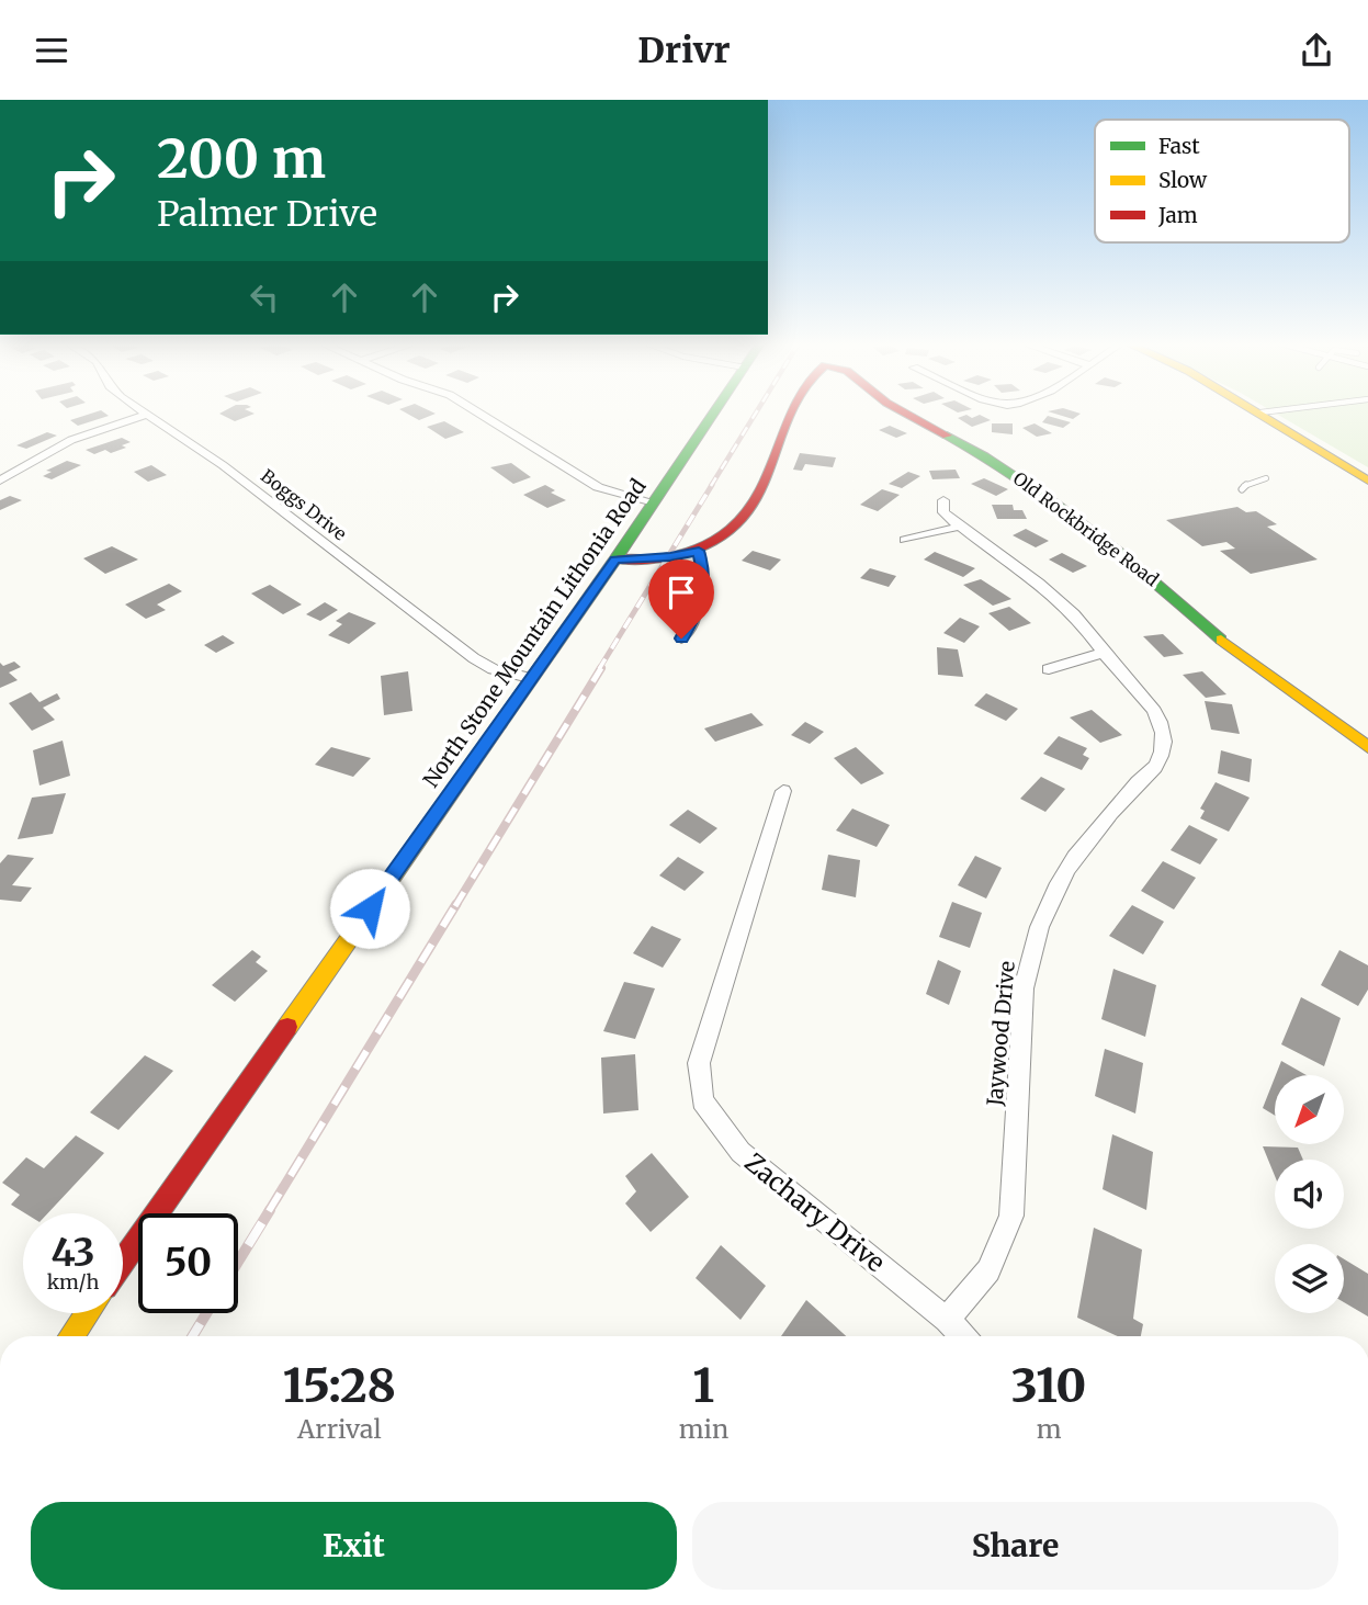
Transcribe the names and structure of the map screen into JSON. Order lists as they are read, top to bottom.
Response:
{
  "streets": {
    "main road": ["Old Rockbridge Road", "North Stone Mountain Lithonia Road"],
    "street": ["Boggs Drive", "Jaywood Drive", "Zachary Drive"]
  },
  "crossings": [
    ["Boggs Drive", "North Stone Mountain Lithonia Road"],
    ["Jaywood Drive", "Zachary Drive"]
  ],
  "legend": ["Fast", "Slow", "Jam"],
  "north": "bottom left",
  "page": {
    "header": "Drivr",
    "turn": ["200 m", "Palmer Drive"],
    "speed": "43 km/h",
    "limit": "50",
    "eta": [
      "15:28",
      "Arrival",
      "1",
      "min",
      "310",
      "m"
    ],
    "buttons": ["Exit", "Share"]
  }
}
